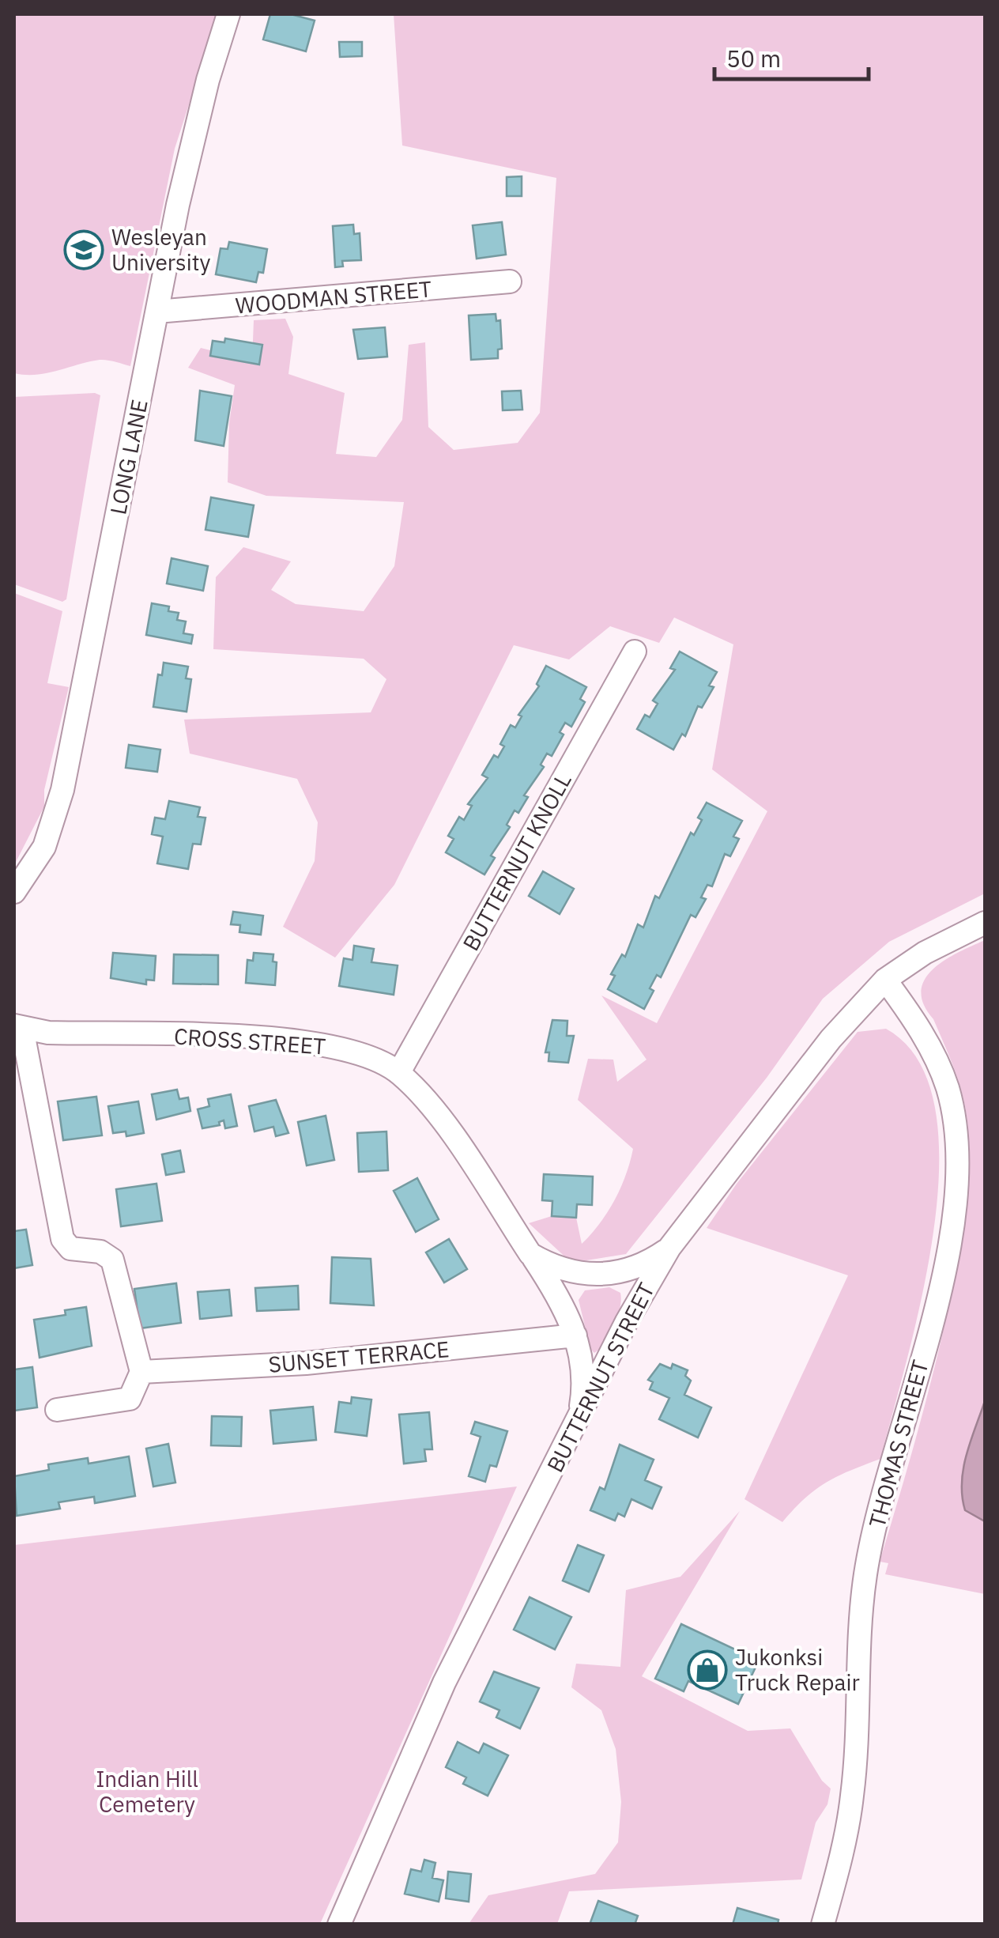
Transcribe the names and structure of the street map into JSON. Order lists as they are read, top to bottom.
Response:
{
  "streets": {
    "street": [
      "WOODMAN STREET",
      "LONG LANE",
      "BUTTERNUT KNOLL",
      "CROSS STREET",
      "SUNSET TERRACE",
      "BUTTERNUT STREET",
      "THOMAS STREET"
    ]
  },
  "crossings": [
    ["WOODMAN STREET", "LONG LANE"],
    ["BUTTERNUT KNOLL", "CROSS STREET"],
    ["CROSS STREET", "SUNSET TERRACE"],
    ["CROSS STREET", "BUTTERNUT STREET"],
    ["BUTTERNUT STREET", "THOMAS STREET"]
  ],
  "parks": ["Indian Hill Cemetery"],
  "places": {
    "school or university": ["Wesleyan University"],
    "shop": ["Jukonksi Truck Repair"]
  },
  "scale_bar": "50 m"
}
